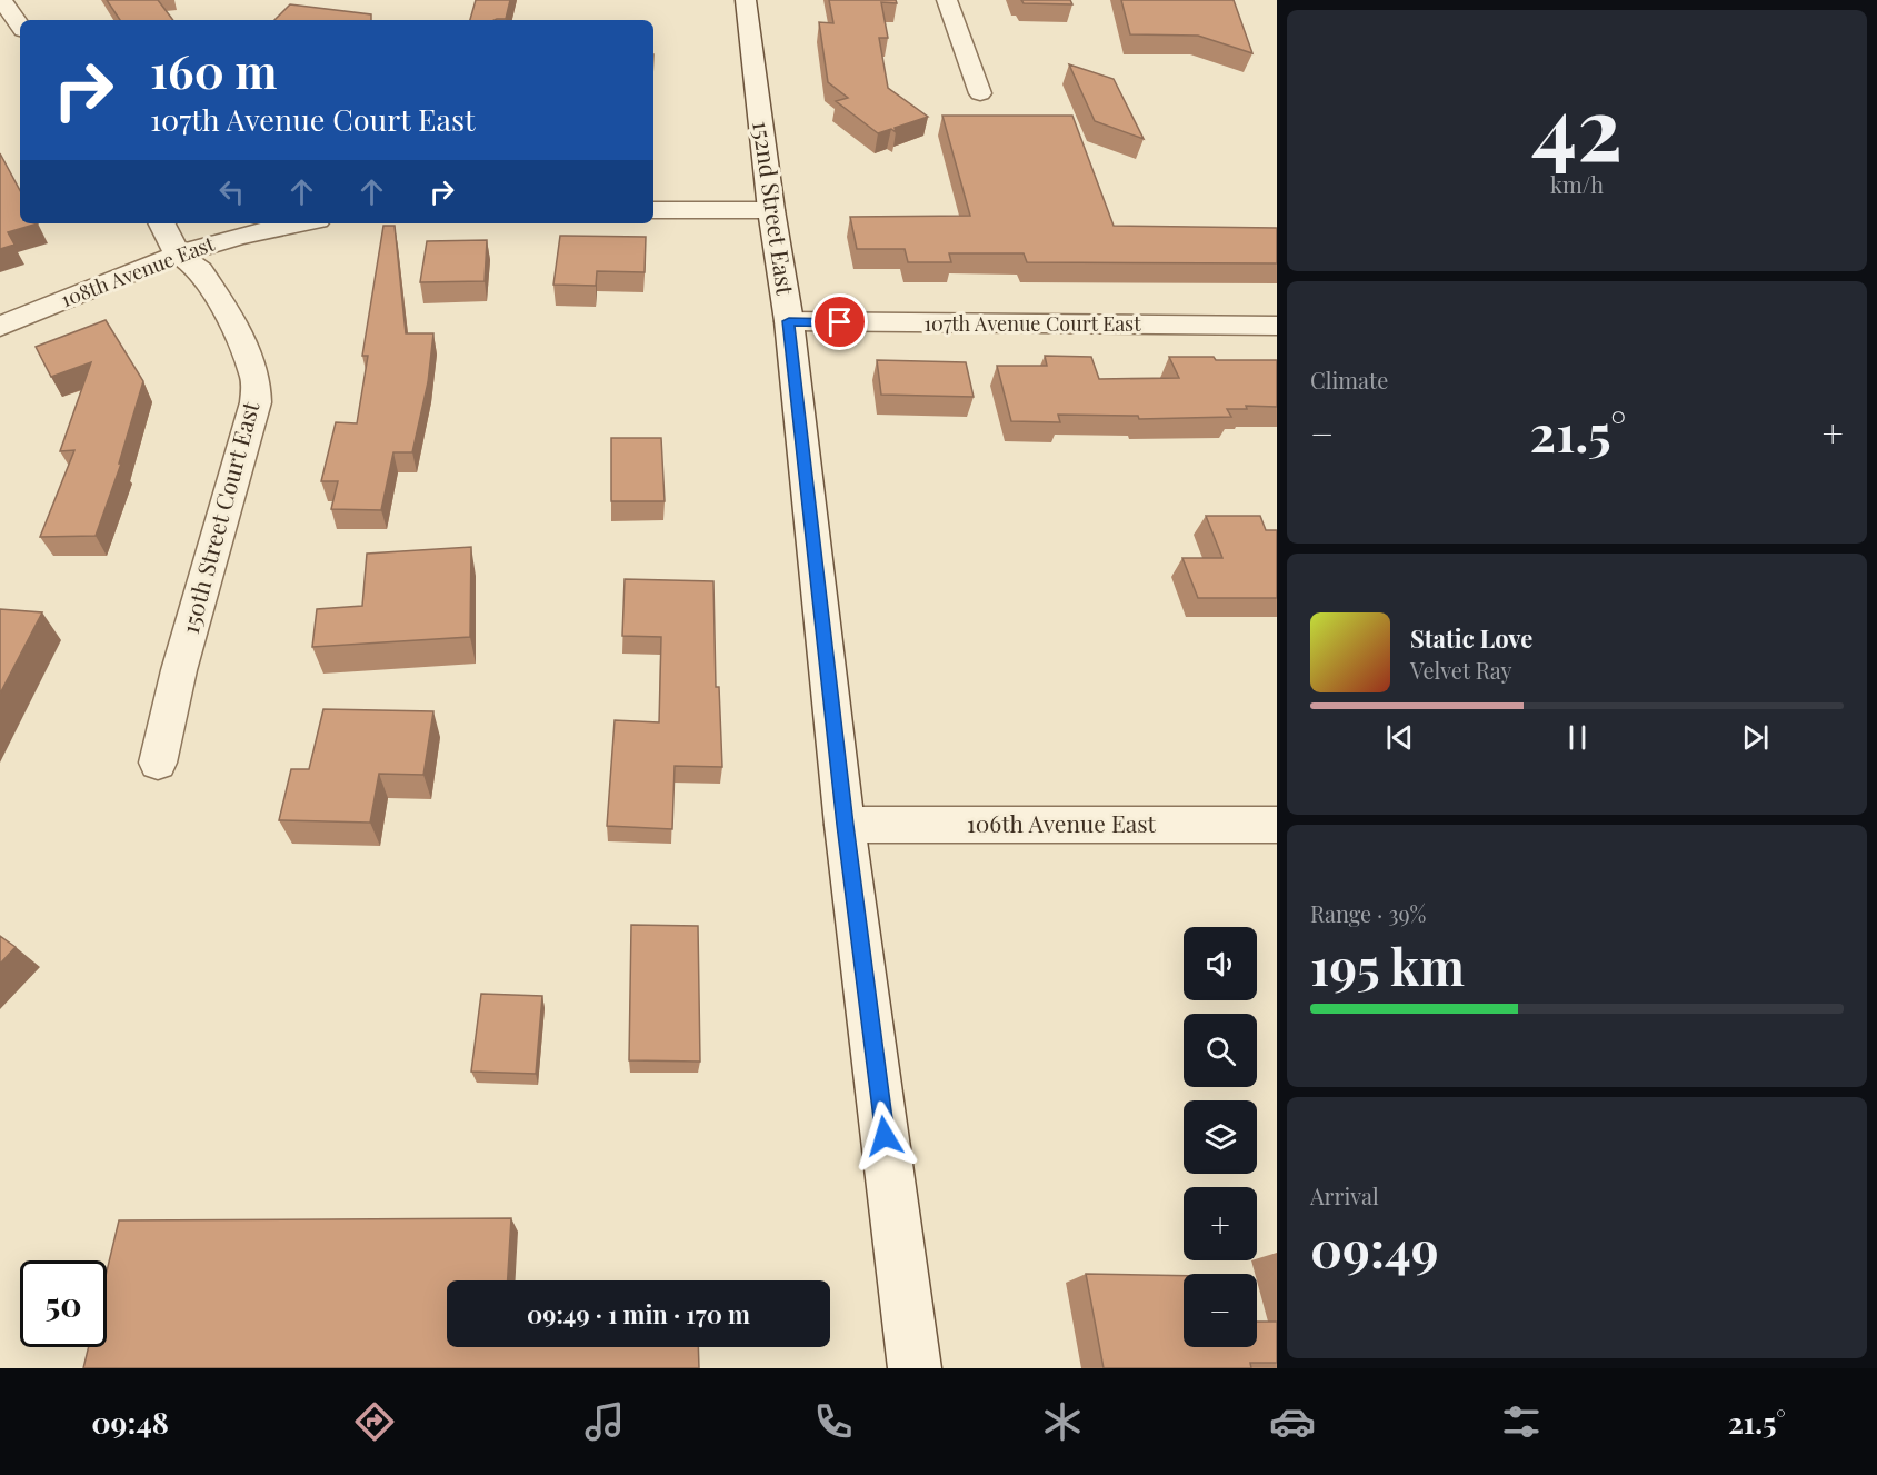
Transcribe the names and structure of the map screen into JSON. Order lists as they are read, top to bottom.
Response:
{
  "streets": {
    "street": [
      "152nd Street East",
      "108th Avenue East",
      "107th Avenue Court East",
      "150th Street Court East",
      "106th Avenue East"
    ]
  },
  "crossings": [
    ["152nd Street East", "107th Avenue Court East"],
    ["152nd Street East", "106th Avenue East"],
    ["108th Avenue East", "150th Street Court East"]
  ],
  "page": {
    "tile": [
      ["42", "km/h"],
      "Climate",
      ["Range · 39%", "195 km"],
      ["Arrival", "09:49"]
    ],
    "turn": ["160 m", "107th Avenue Court East"],
    "heat": ["−", "21.5°", "+"],
    "song": ["Static Love", "Velvet Ray"],
    "map_buttons": ["+", "−"],
    "limit": "50",
    "trip": "09:49 · 1 min · 170 m",
    "tabs": ["09:48", "21.5°"]
  }
}
